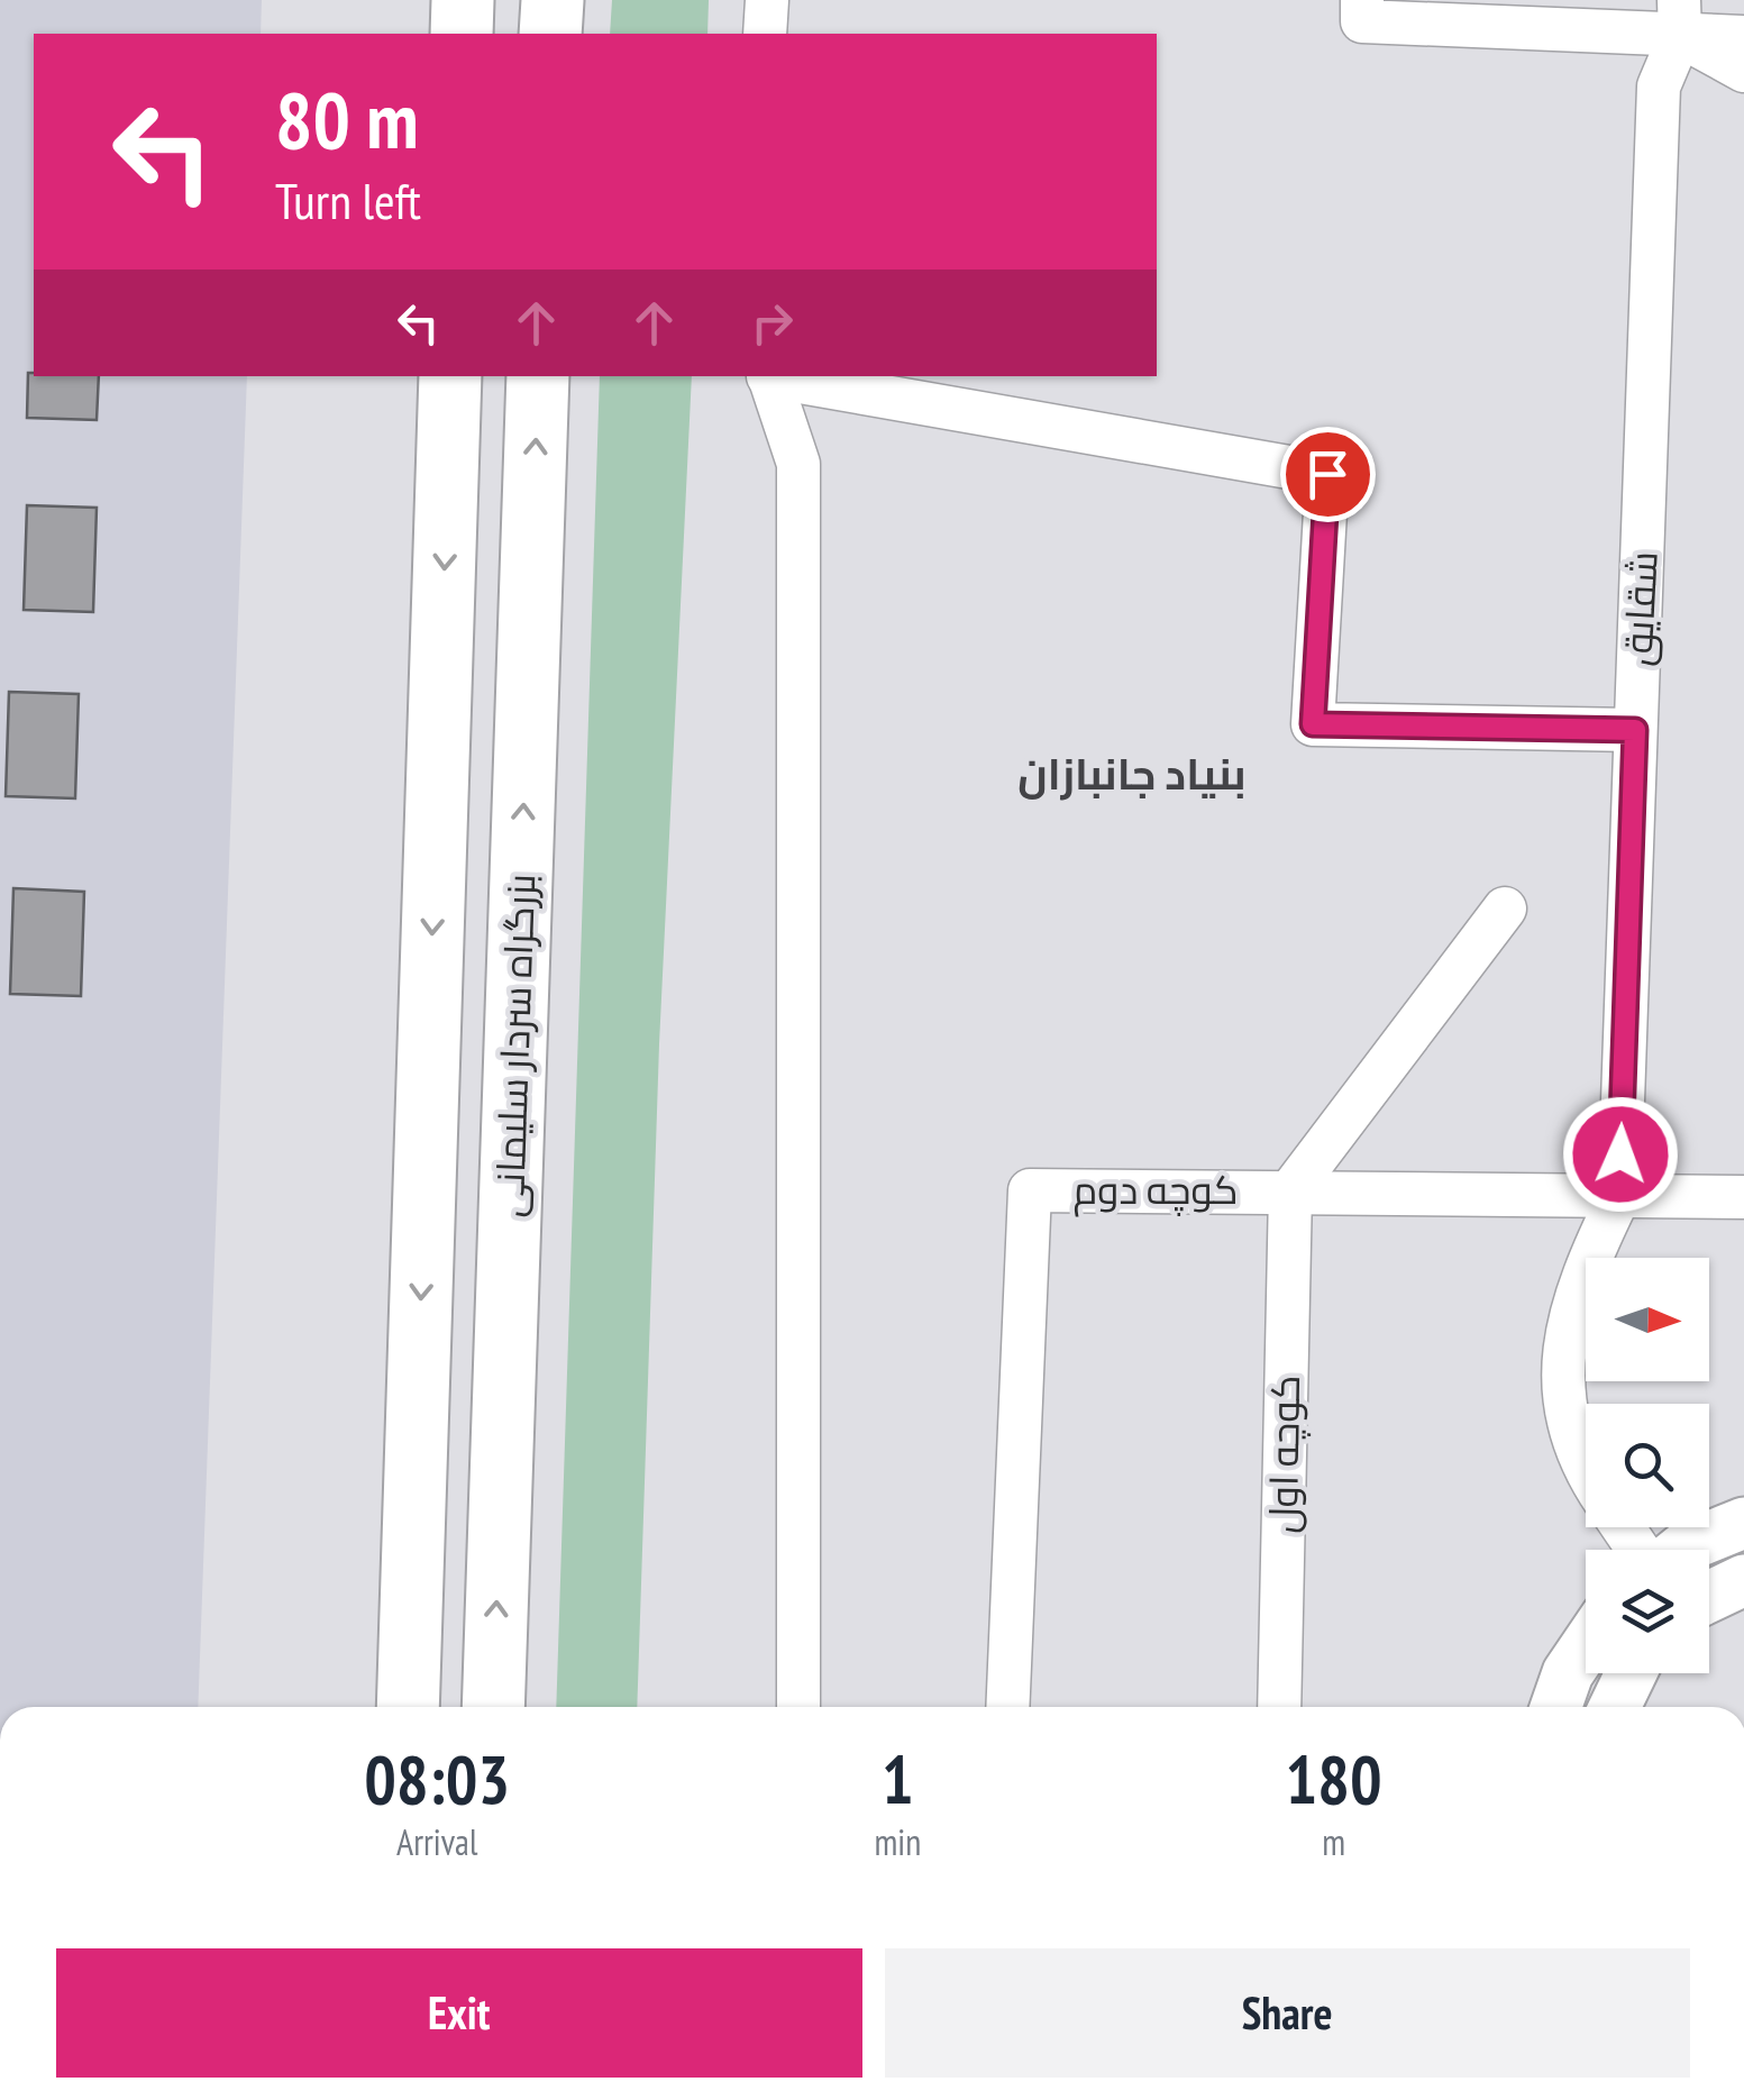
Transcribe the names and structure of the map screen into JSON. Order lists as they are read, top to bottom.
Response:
{
  "streets": {
    "highway": ["بزرگراه سردار سلیمانی"],
    "street": ["شقایق", "کوچه دوم", "کوچه اول"]
  },
  "crossings": [
    ["شقایق", "کوچه دوم"],
    ["کوچه دوم", "کوچه اول"]
  ],
  "districts": ["بنیاد جانبازان"],
  "north": "right",
  "page": {
    "turn": ["80 m", "Turn left"],
    "eta": [
      "08:03",
      "Arrival",
      "1",
      "min",
      "180",
      "m"
    ],
    "buttons": ["Exit", "Share"]
  }
}
